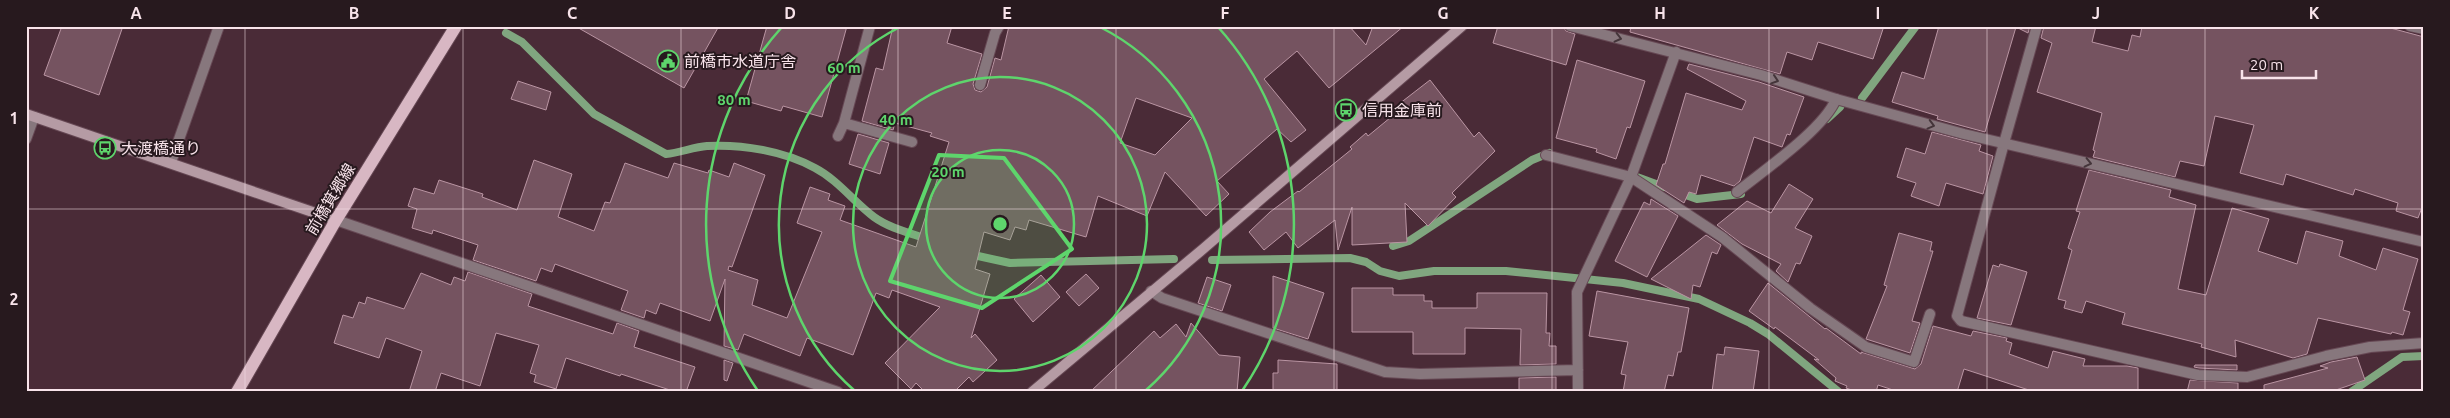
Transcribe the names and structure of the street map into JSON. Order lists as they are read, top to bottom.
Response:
{
  "streets": {
    "main road": ["前橋箕郷線"]
  },
  "places": {
    "public building": ["前橋市水道庁舎"],
    "bus stop": ["信用金庫前", "大渡橋通り"]
  },
  "scale_bar": "20 m",
  "grid": {
    "columns": [
      "A",
      "B",
      "C",
      "D",
      "E",
      "F",
      "G",
      "H",
      "I",
      "J",
      "K"
    ],
    "rows": ["1", "2"]
  },
  "rings": [
    "60 m",
    "80 m",
    "40 m",
    "20 m"
  ]
}
